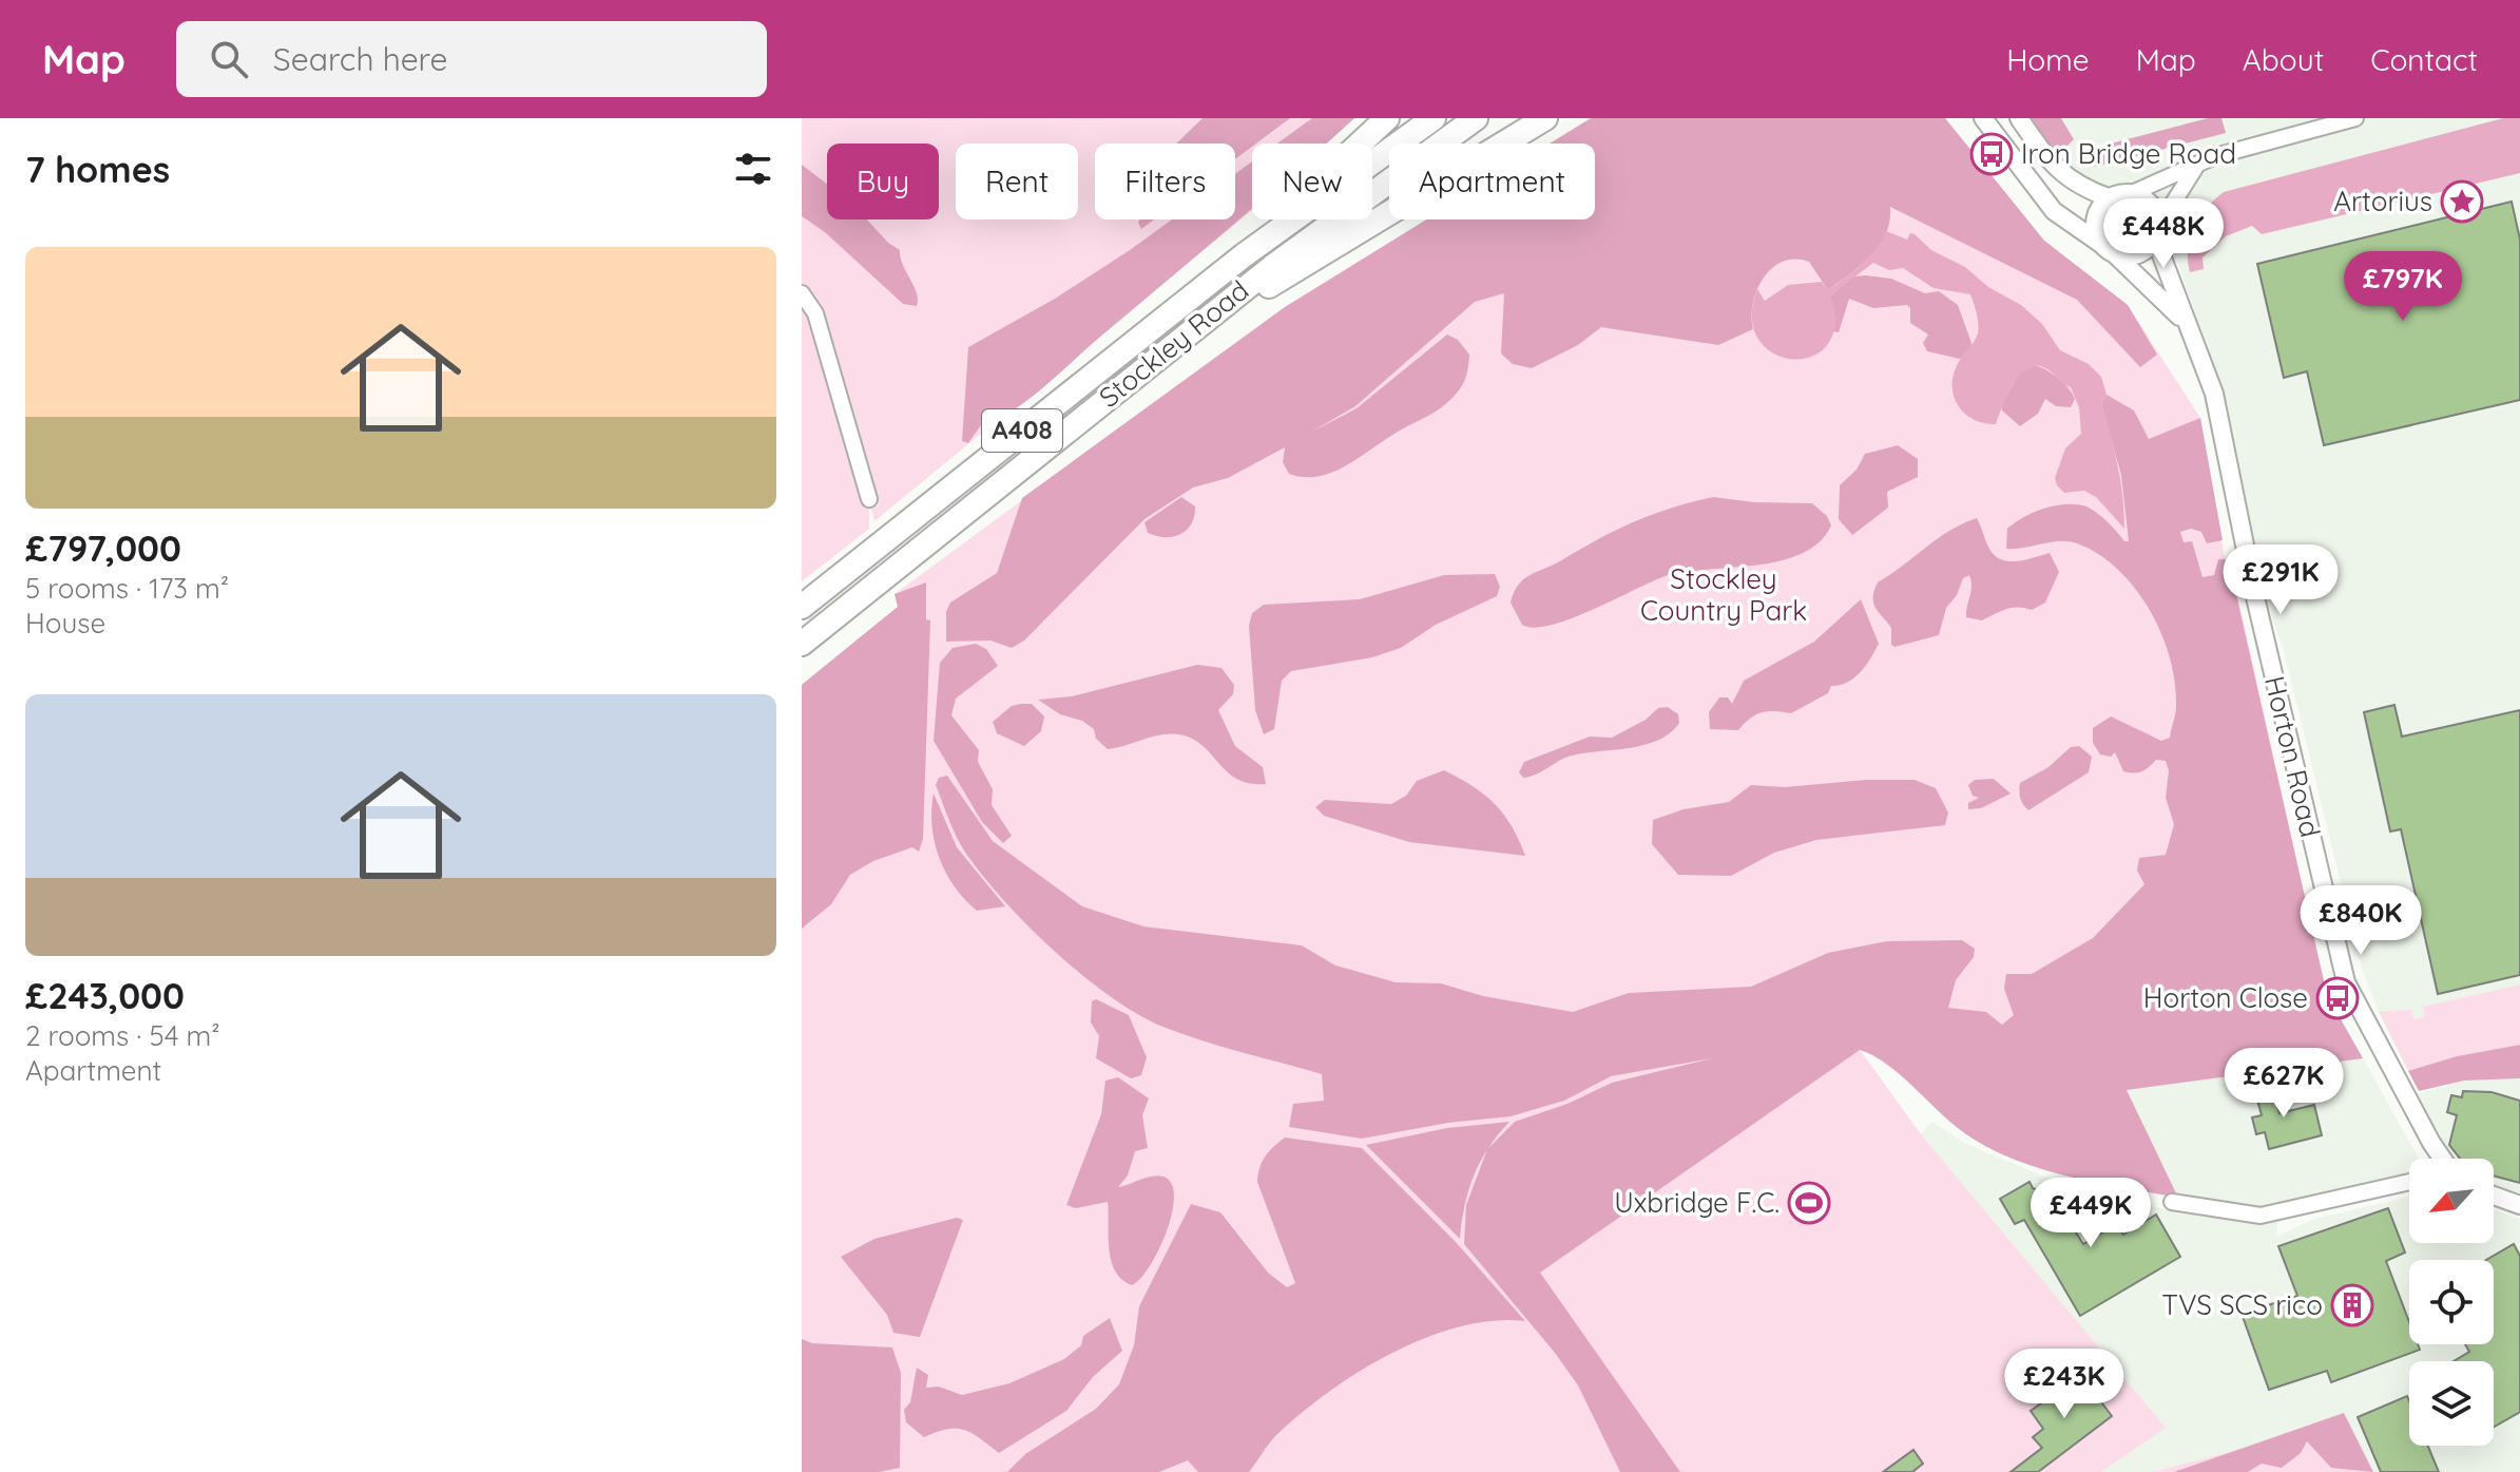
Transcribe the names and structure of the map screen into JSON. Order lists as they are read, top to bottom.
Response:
{
  "streets": {
    "main road": ["Stockley Road", "A408"],
    "street": ["Horton Road"]
  },
  "parks": ["Stockley Country Park"],
  "places": {
    "bus stop": ["Iron Bridge Road", "Horton Close"],
    "place": ["Artorius"],
    "sports": ["Uxbridge F.C."],
    "building": ["TVS SCS rico"]
  },
  "north": "bottom left",
  "page": {
    "header": "Map",
    "search": "Search here",
    "nav": [
      "Home",
      "Map",
      "About",
      "Contact"
    ],
    "heading": "7 homes",
    "chip": [
      "Buy",
      "Rent",
      "Filters",
      "New",
      "Apartment"
    ],
    "price": [
      "£448K",
      "£797K",
      "£291K",
      "£840K",
      "£627K",
      "£449K",
      "£243K"
    ],
    "list": [
      {
        "name": "£797,000",
        "note": "5 rooms · 173 m² · House"
      },
      {
        "name": "£243,000",
        "note": "2 rooms · 54 m² · Apartment"
      }
    ]
  }
}
